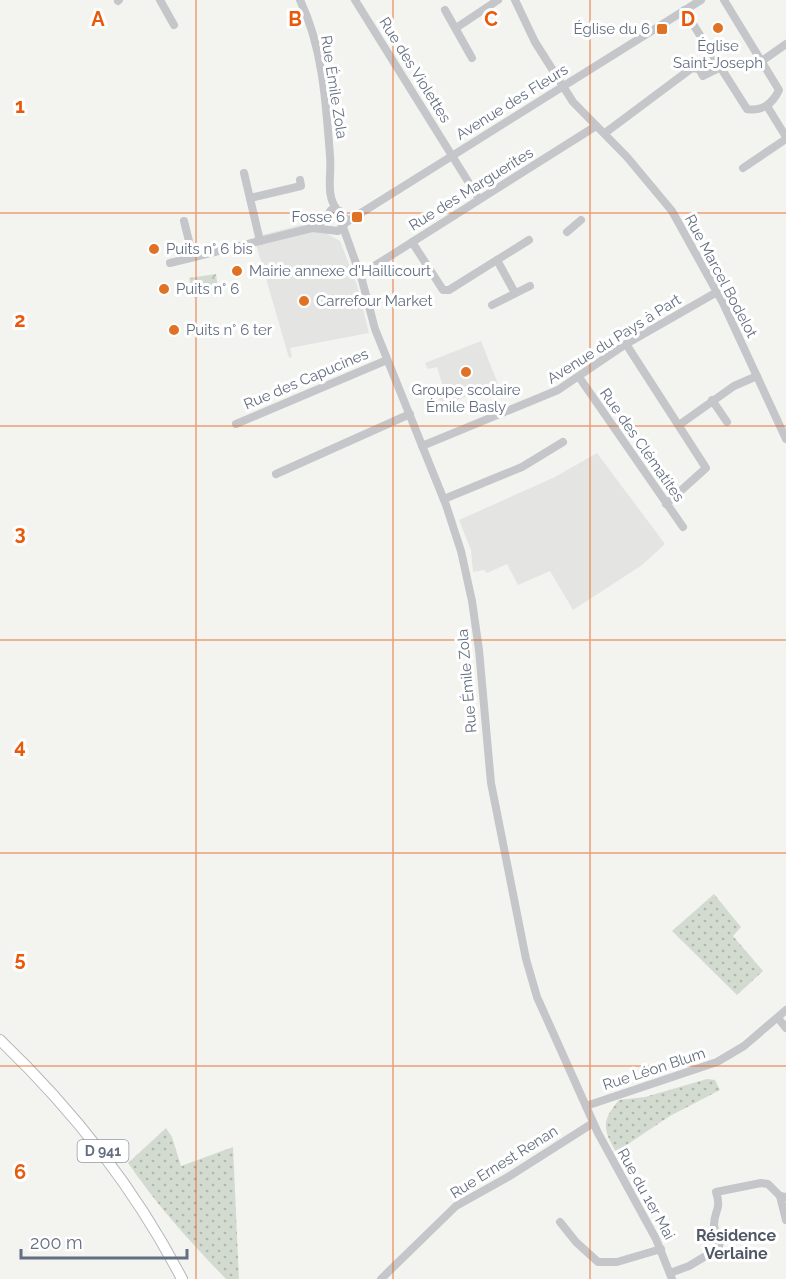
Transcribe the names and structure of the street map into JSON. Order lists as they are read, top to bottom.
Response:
{
  "streets": {
    "main road": ["D 941"],
    "street": [
      "Rue des Violettes",
      "Rue Émile Zola",
      "Avenue des Fleurs",
      "Rue des Marguerites",
      "Rue Marcel Bodelot",
      "Avenue du Pays à Part",
      "Rue des Capucines",
      "Rue des Clématites",
      "Rue Léon Blum",
      "Rue Ernest Renan",
      "Rue du 1er Mai"
    ]
  },
  "crossings": [
    ["Rue des Violettes", "Avenue des Fleurs"],
    ["Rue des Violettes", "Rue des Marguerites"],
    ["Rue Émile Zola", "Avenue des Fleurs"],
    ["Rue Émile Zola", "Rue des Marguerites"],
    ["Rue Émile Zola", "Avenue du Pays à Part"],
    ["Rue Émile Zola", "Rue des Capucines"],
    ["Rue Émile Zola", "Rue Léon Blum"],
    ["Rue Émile Zola", "Rue Ernest Renan"],
    ["Rue Émile Zola", "Rue du 1er Mai"],
    ["Avenue des Fleurs", "Rue Marcel Bodelot"],
    ["Rue des Marguerites", "Rue Marcel Bodelot"],
    ["Rue Marcel Bodelot", "Avenue du Pays à Part"],
    ["Avenue du Pays à Part", "Rue des Clématites"],
    ["Rue Ernest Renan", "Rue du 1er Mai"]
  ],
  "districts": ["Résidence Verlaine"],
  "places": {
    "other": [
      "Église Saint-Joseph",
      "Puits n° 6 bis",
      "Mairie annexe d'Haillicourt",
      "Puits n° 6",
      "Carrefour Market",
      "Puits n° 6 ter",
      "Groupe scolaire Émile Basly"
    ],
    "transit": ["Église du 6", "Fosse 6"]
  },
  "scale_bar": "200 m",
  "grid": {
    "columns": [
      "A",
      "B",
      "C",
      "D"
    ],
    "rows": [
      "1",
      "2",
      "3",
      "4",
      "5",
      "6"
    ]
  }
}
